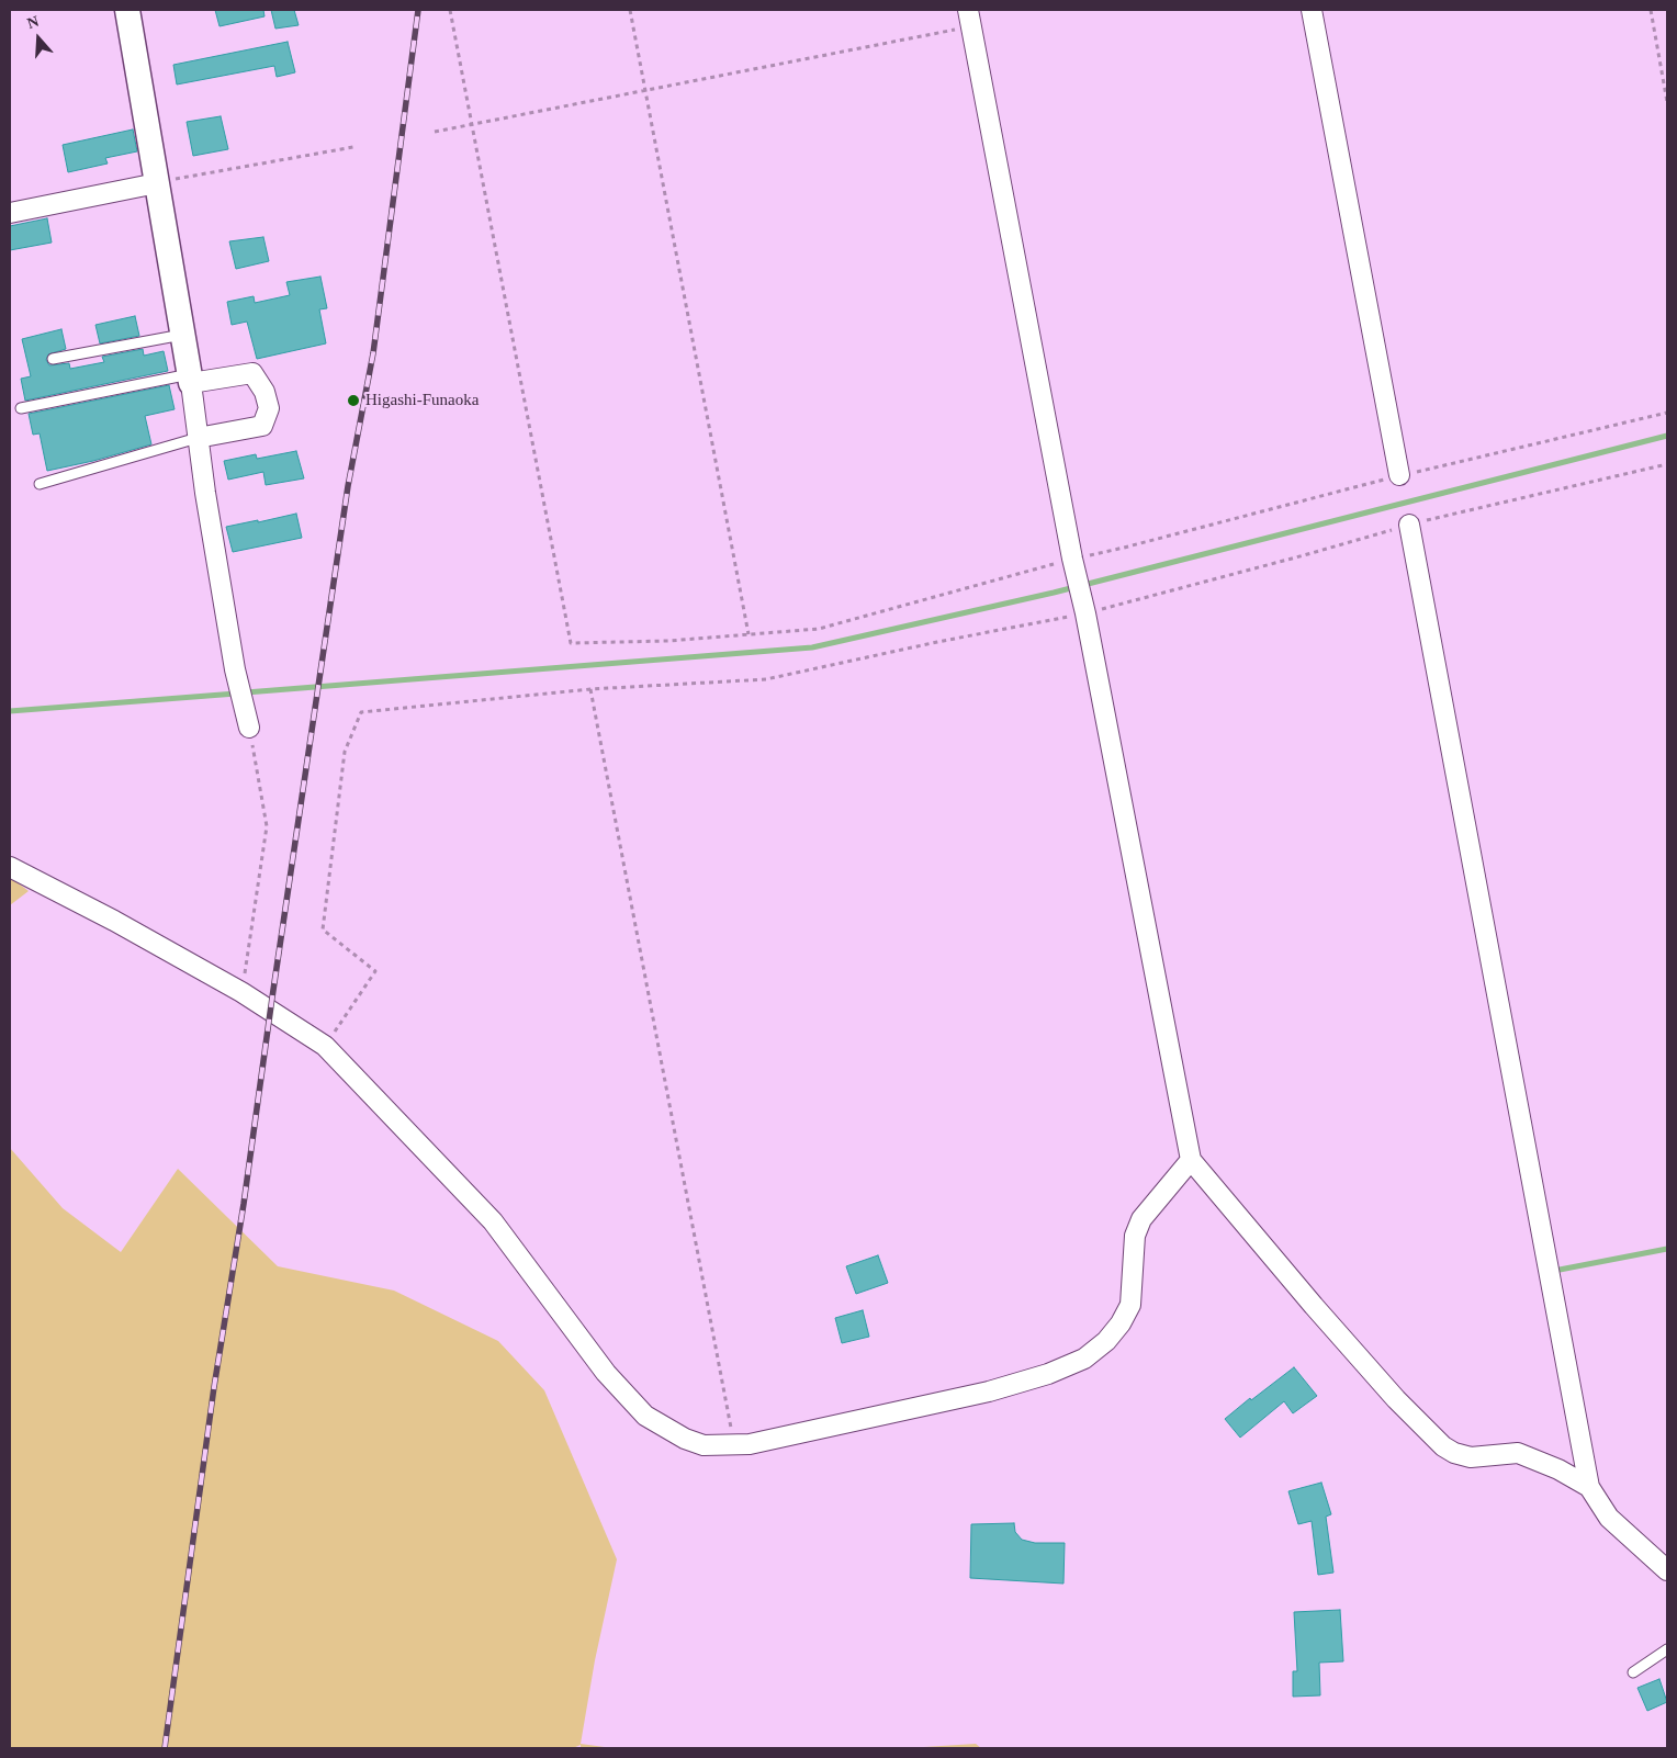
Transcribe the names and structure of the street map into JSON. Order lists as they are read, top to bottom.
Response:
{
  "places": ["Higashi-Funaoka"],
  "north": "top"
}
